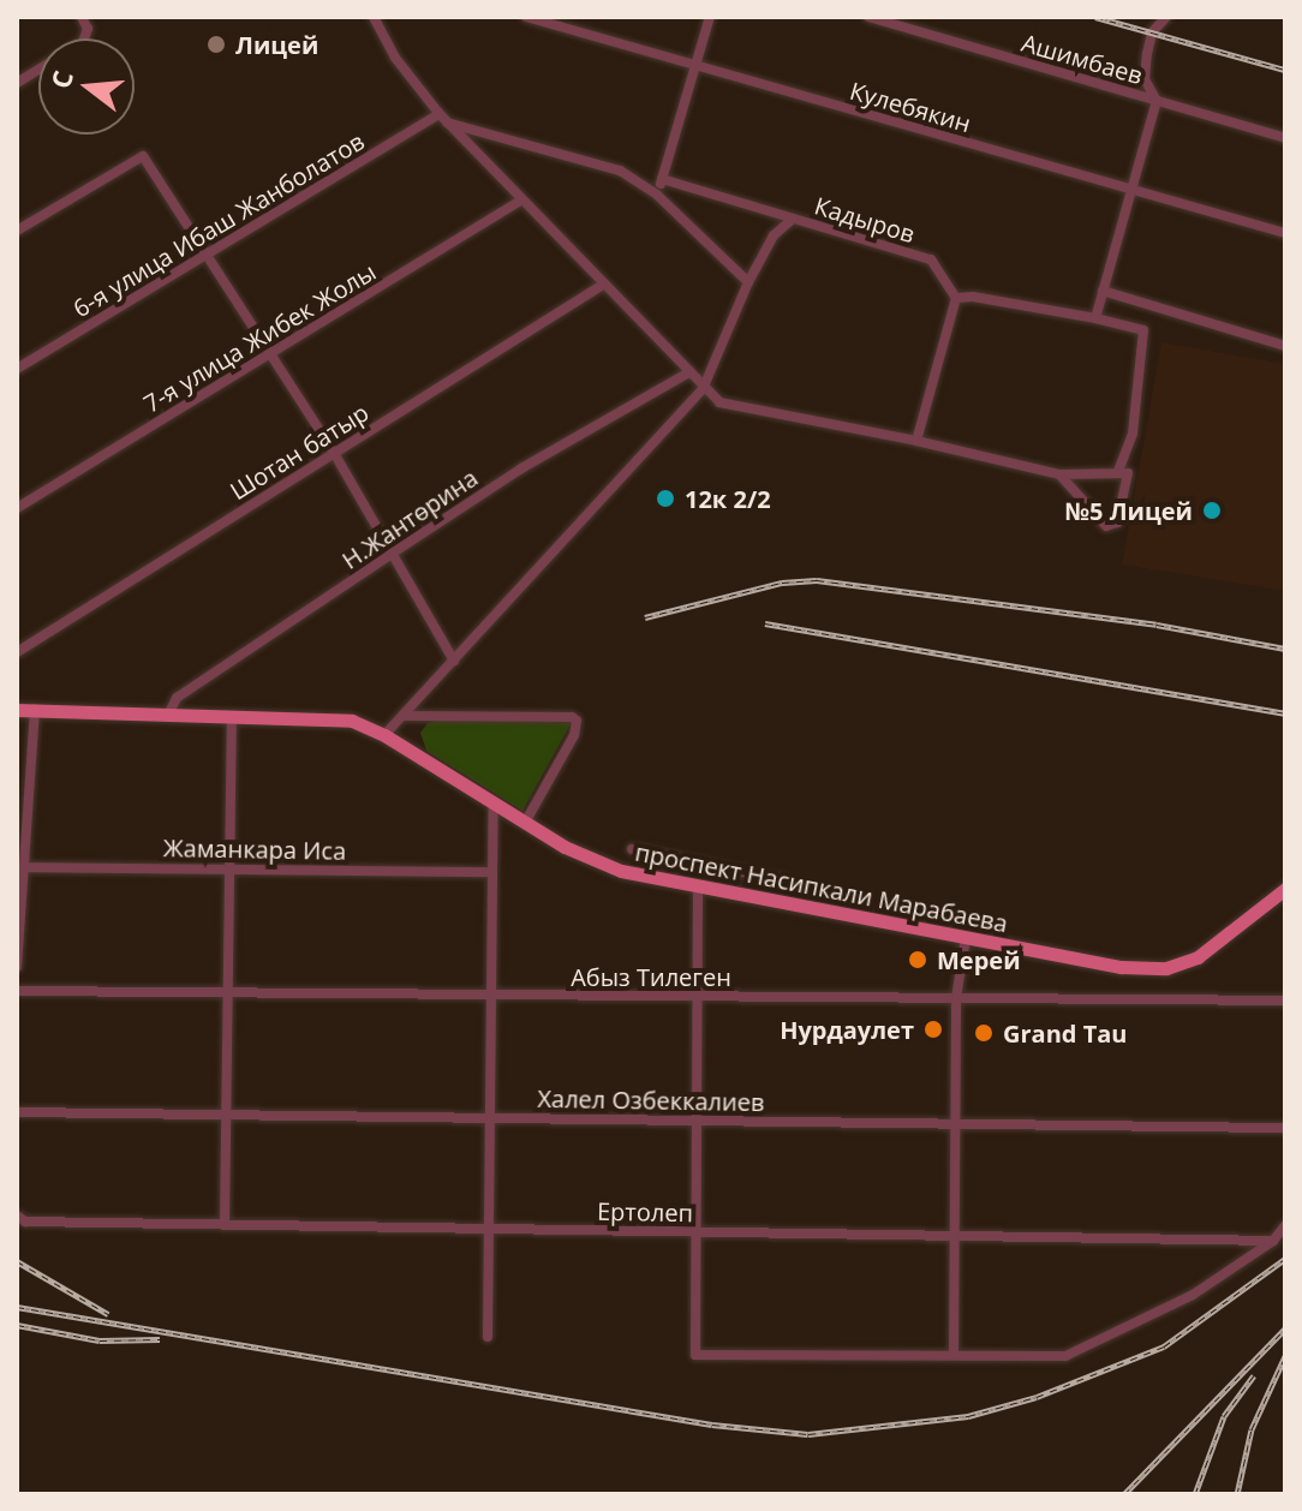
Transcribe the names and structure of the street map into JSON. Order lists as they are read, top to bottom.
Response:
{
  "streets": {
    "main road": ["проспект Насипкали Марабаева"],
    "street": [
      "Ашимбаев",
      "Кулебякин",
      "Кадыров",
      "6-я улица Ибаш Жанболатов",
      "7-я улица Жибек Жолы",
      "Шотан батыр",
      "Н.Жантөрина",
      "Жаманкара Иса",
      "Абыз Тилеген",
      "Халел Озбеккалиев",
      "Ертолеп"
    ]
  },
  "crossings": [
    ["Н.Жантөрина", "проспект Насипкали Марабаева"]
  ],
  "places": [
    "Лицей",
    "12к 2/2",
    "№5 Лицей",
    "Мерей",
    "Нурдаулет",
    "Grand Tau"
  ],
  "north": "left"
}
